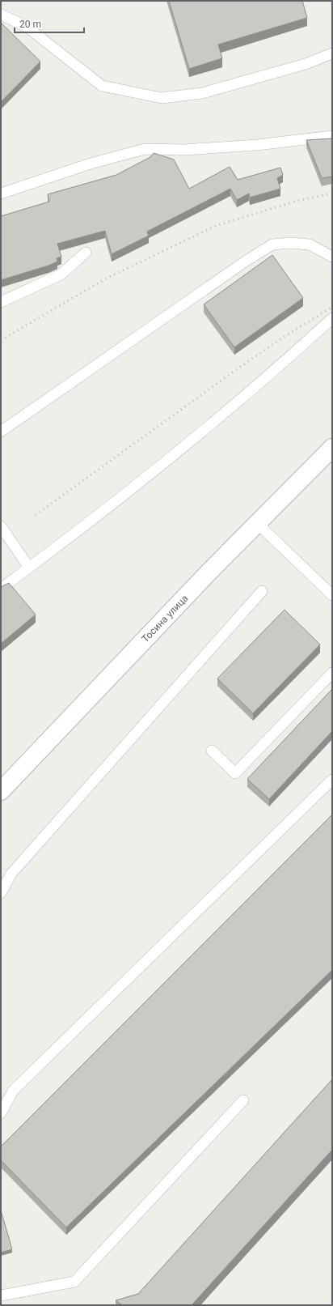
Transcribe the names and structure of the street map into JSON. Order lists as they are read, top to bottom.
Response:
{
  "streets": {
    "street": ["Тосина улица"]
  },
  "scale_bar": "20 m"
}
